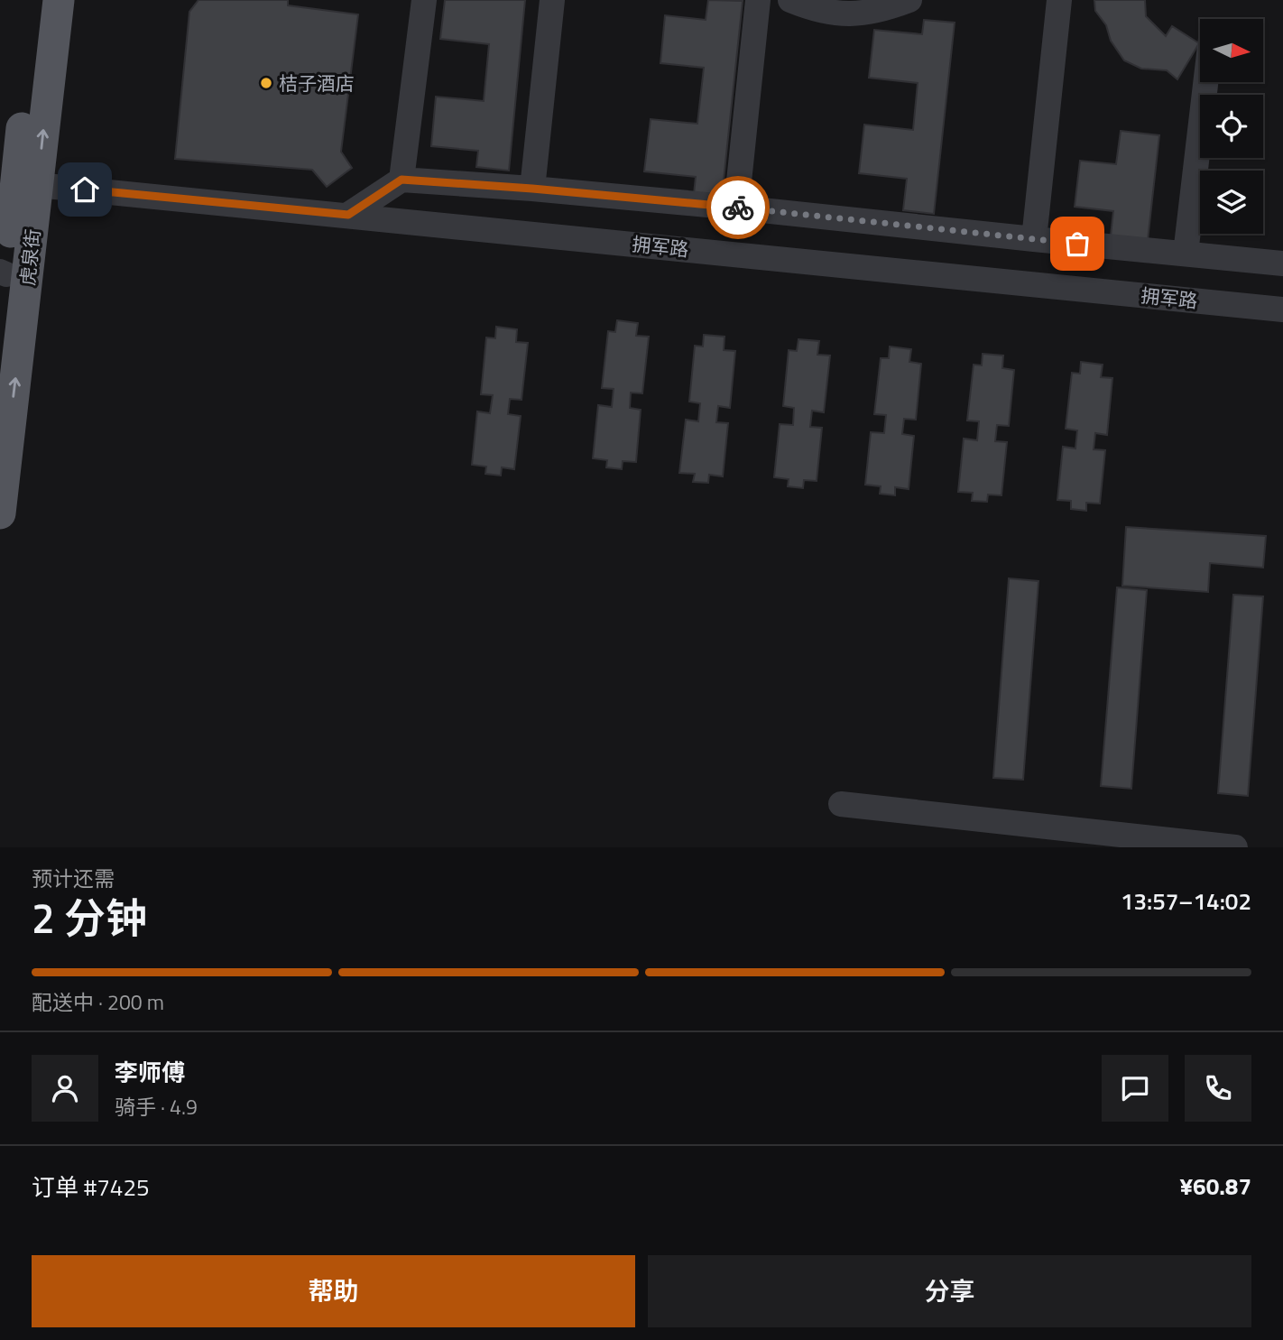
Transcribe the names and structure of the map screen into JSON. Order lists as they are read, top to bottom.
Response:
{
  "streets": {
    "main road": ["虎泉街"],
    "street": ["拥军路"]
  },
  "crossings": [
    ["拥军路", "虎泉街"]
  ],
  "places": ["桔子酒店"],
  "north": "right",
  "page": {
    "heading": ["2 分钟", "预计还需", "13:57–14:02"],
    "panel": [
      "李师傅",
      "骑手 · 4.9",
      "订单 #7425",
      "¥60.87"
    ],
    "bar": "配送中 · 200 m",
    "buttons": ["帮助", "分享"]
  }
}
